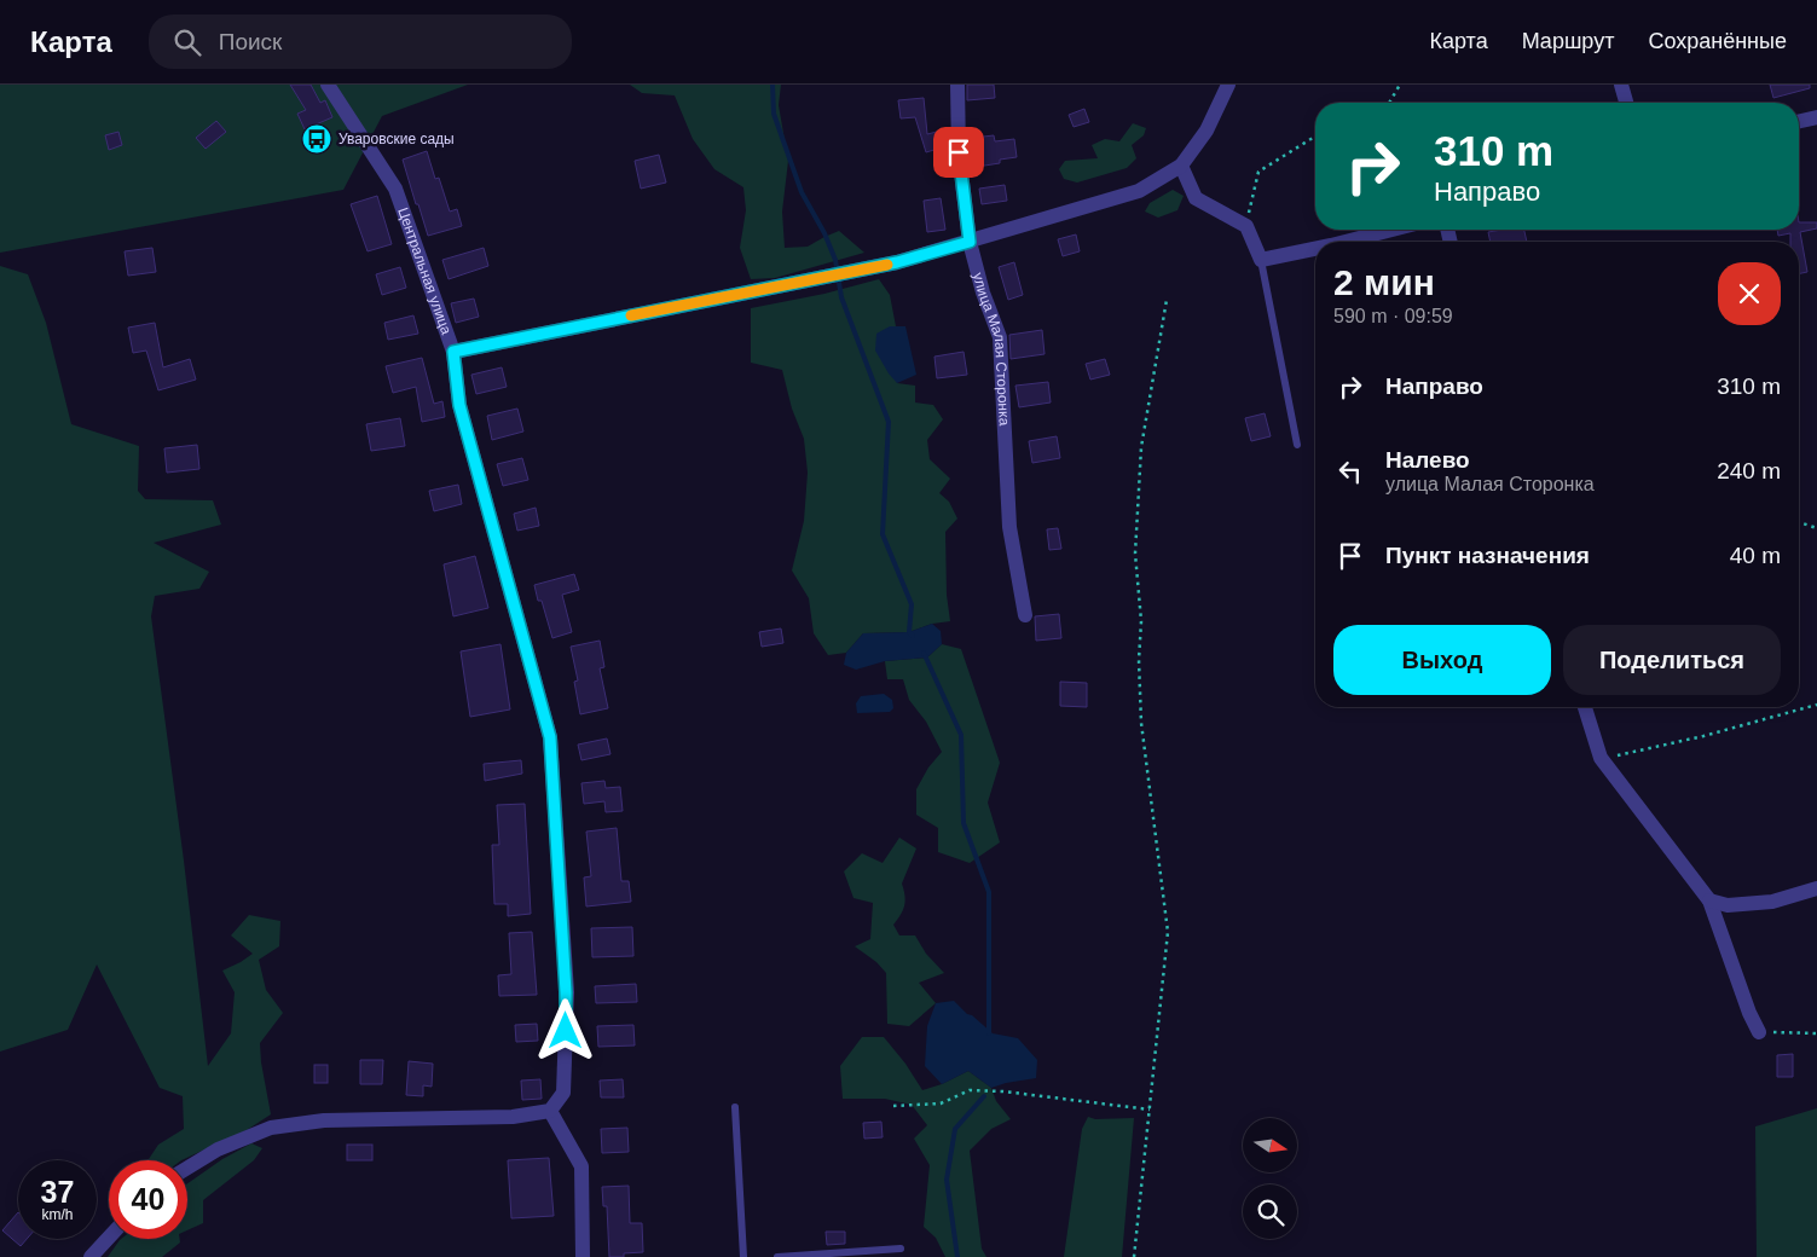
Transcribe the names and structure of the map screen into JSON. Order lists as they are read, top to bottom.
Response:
{
  "streets": {
    "street": ["Центральная улица", "улица Малая Сторонка"]
  },
  "places": {
    "bus stop": ["Уваровские сады"]
  },
  "north": "right",
  "page": {
    "header": "Карта",
    "search": "Поиск",
    "nav": ["Карта", "Маршрут", "Сохранённые"],
    "turn": ["310 m", "Направо"],
    "heading": ["2 мин", "590 m · 09:59"],
    "list": [
      {
        "name": "Направо",
        "value": "310 m"
      },
      {
        "name": "Налево",
        "note": "улица Малая Сторонка",
        "value": "240 m"
      },
      {
        "name": "Пункт назначения",
        "value": "40 m"
      }
    ],
    "buttons": ["Выход", "Поделиться"],
    "speed": "37 km/h",
    "limit": "40"
  }
}
